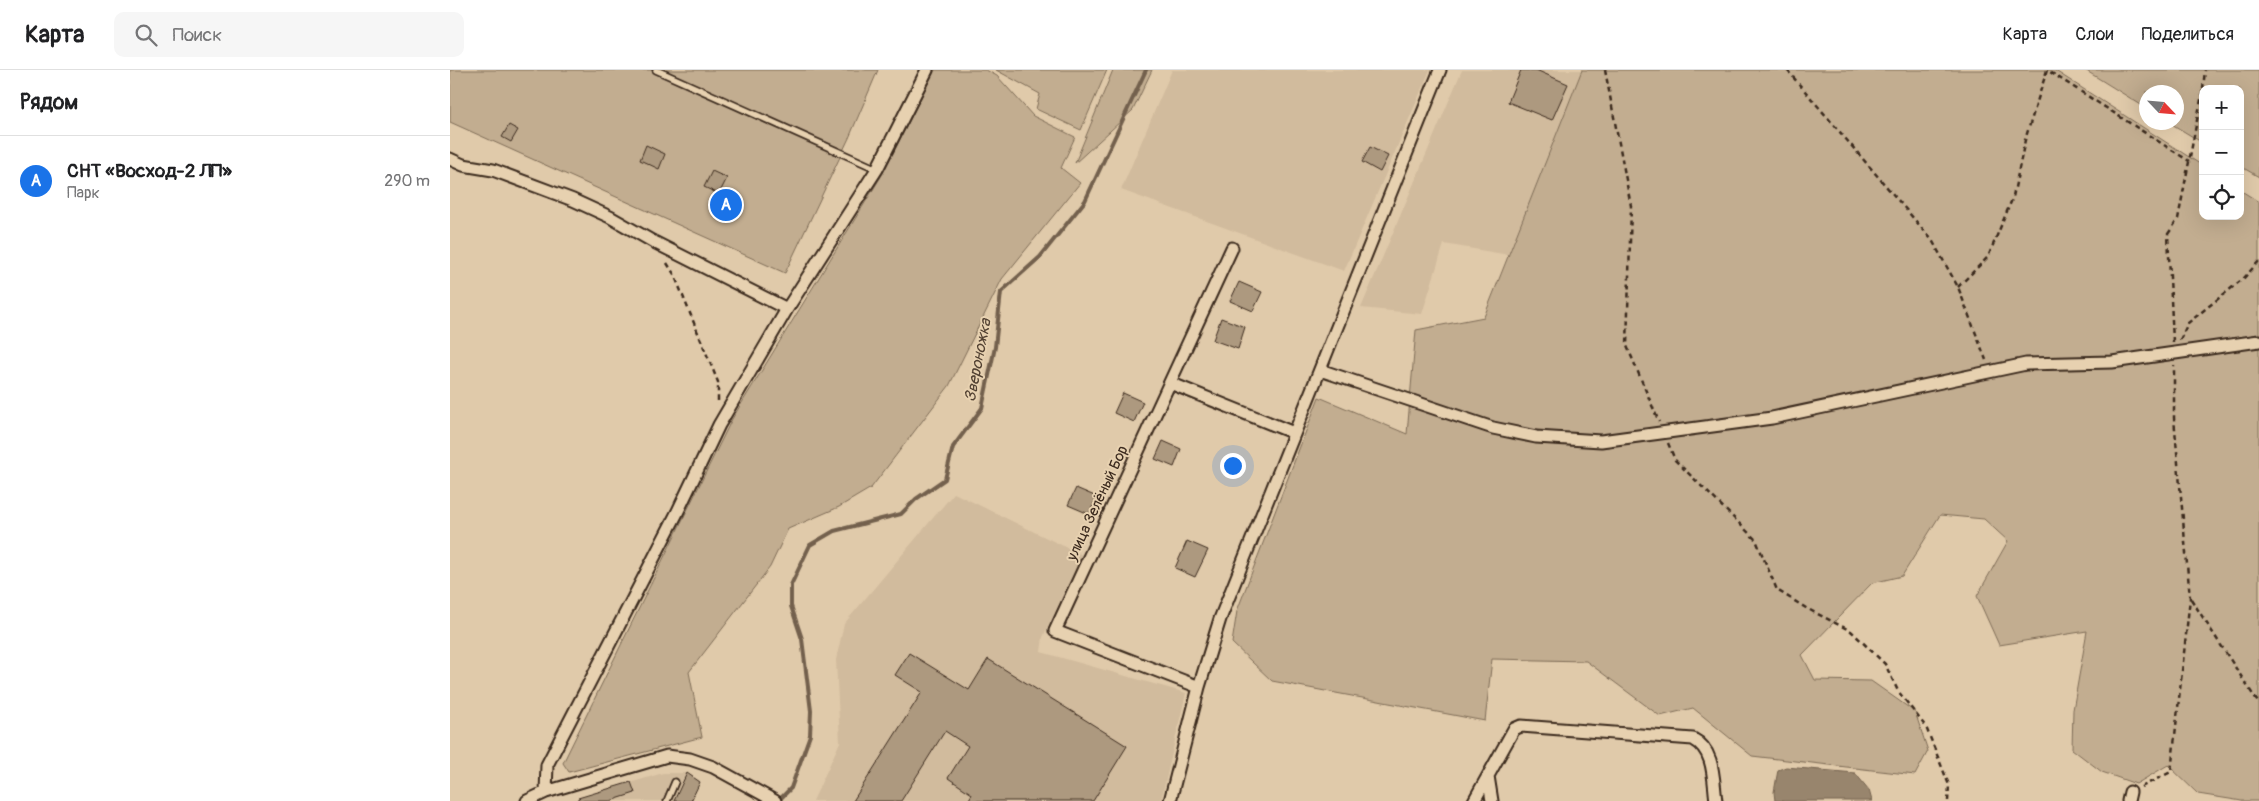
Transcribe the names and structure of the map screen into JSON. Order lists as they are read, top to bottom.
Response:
{
  "streets": {
    "street": ["улица Зелёный Бор"]
  },
  "water": ["Звероножка"],
  "north": "bottom right",
  "page": {
    "header": "Карта",
    "search": "Поиск",
    "nav": ["Карта", "Слои", "Поделиться"],
    "heading": "Рядом",
    "map_buttons": ["+", "−"],
    "list": [
      {
        "mark": "A",
        "name": "СНТ «Восход-2 ЛП»",
        "note": "Парк",
        "value": "290 m"
      }
    ],
    "pins": "A"
  }
}
